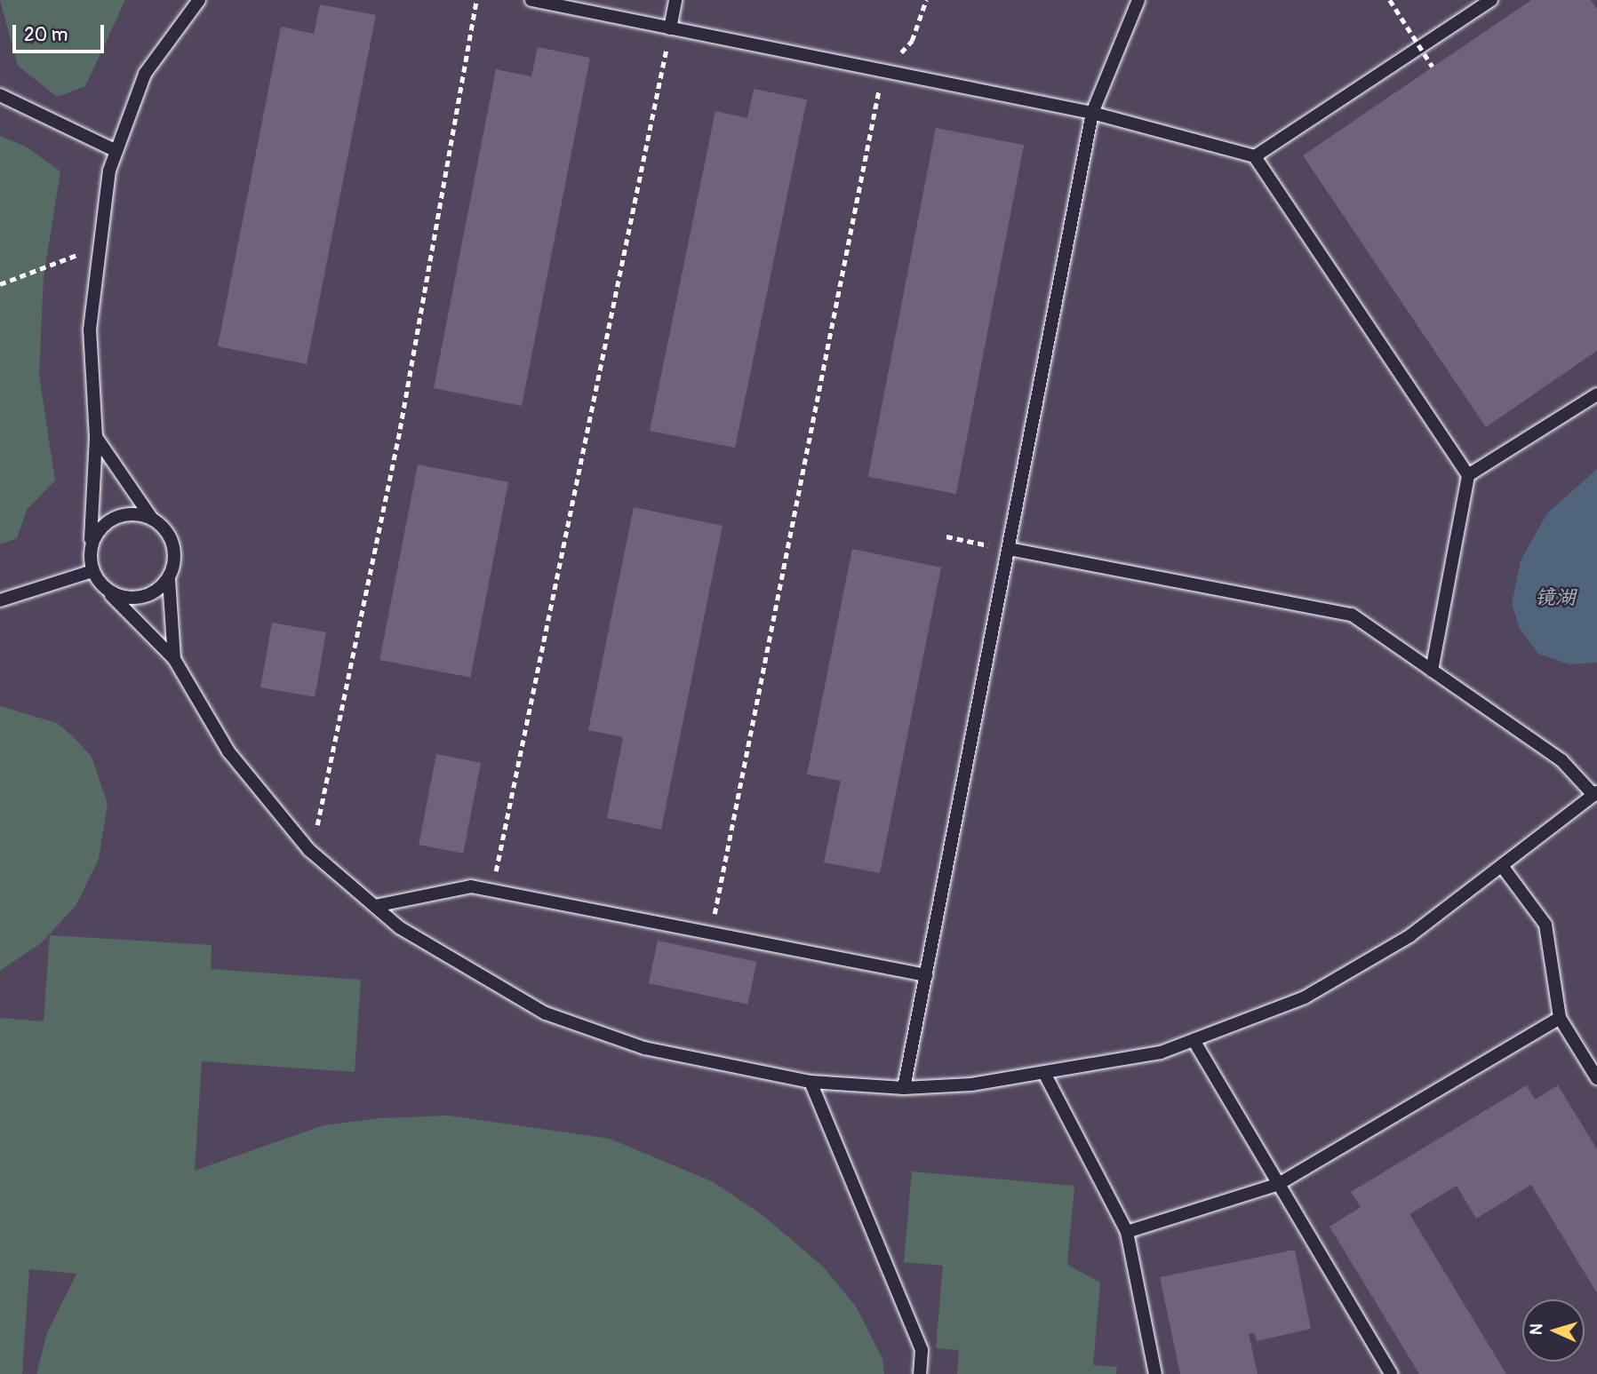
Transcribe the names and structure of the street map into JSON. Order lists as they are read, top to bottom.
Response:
{
  "water": ["镜湖"],
  "scale_bar": "20 m",
  "north": "left"
}
